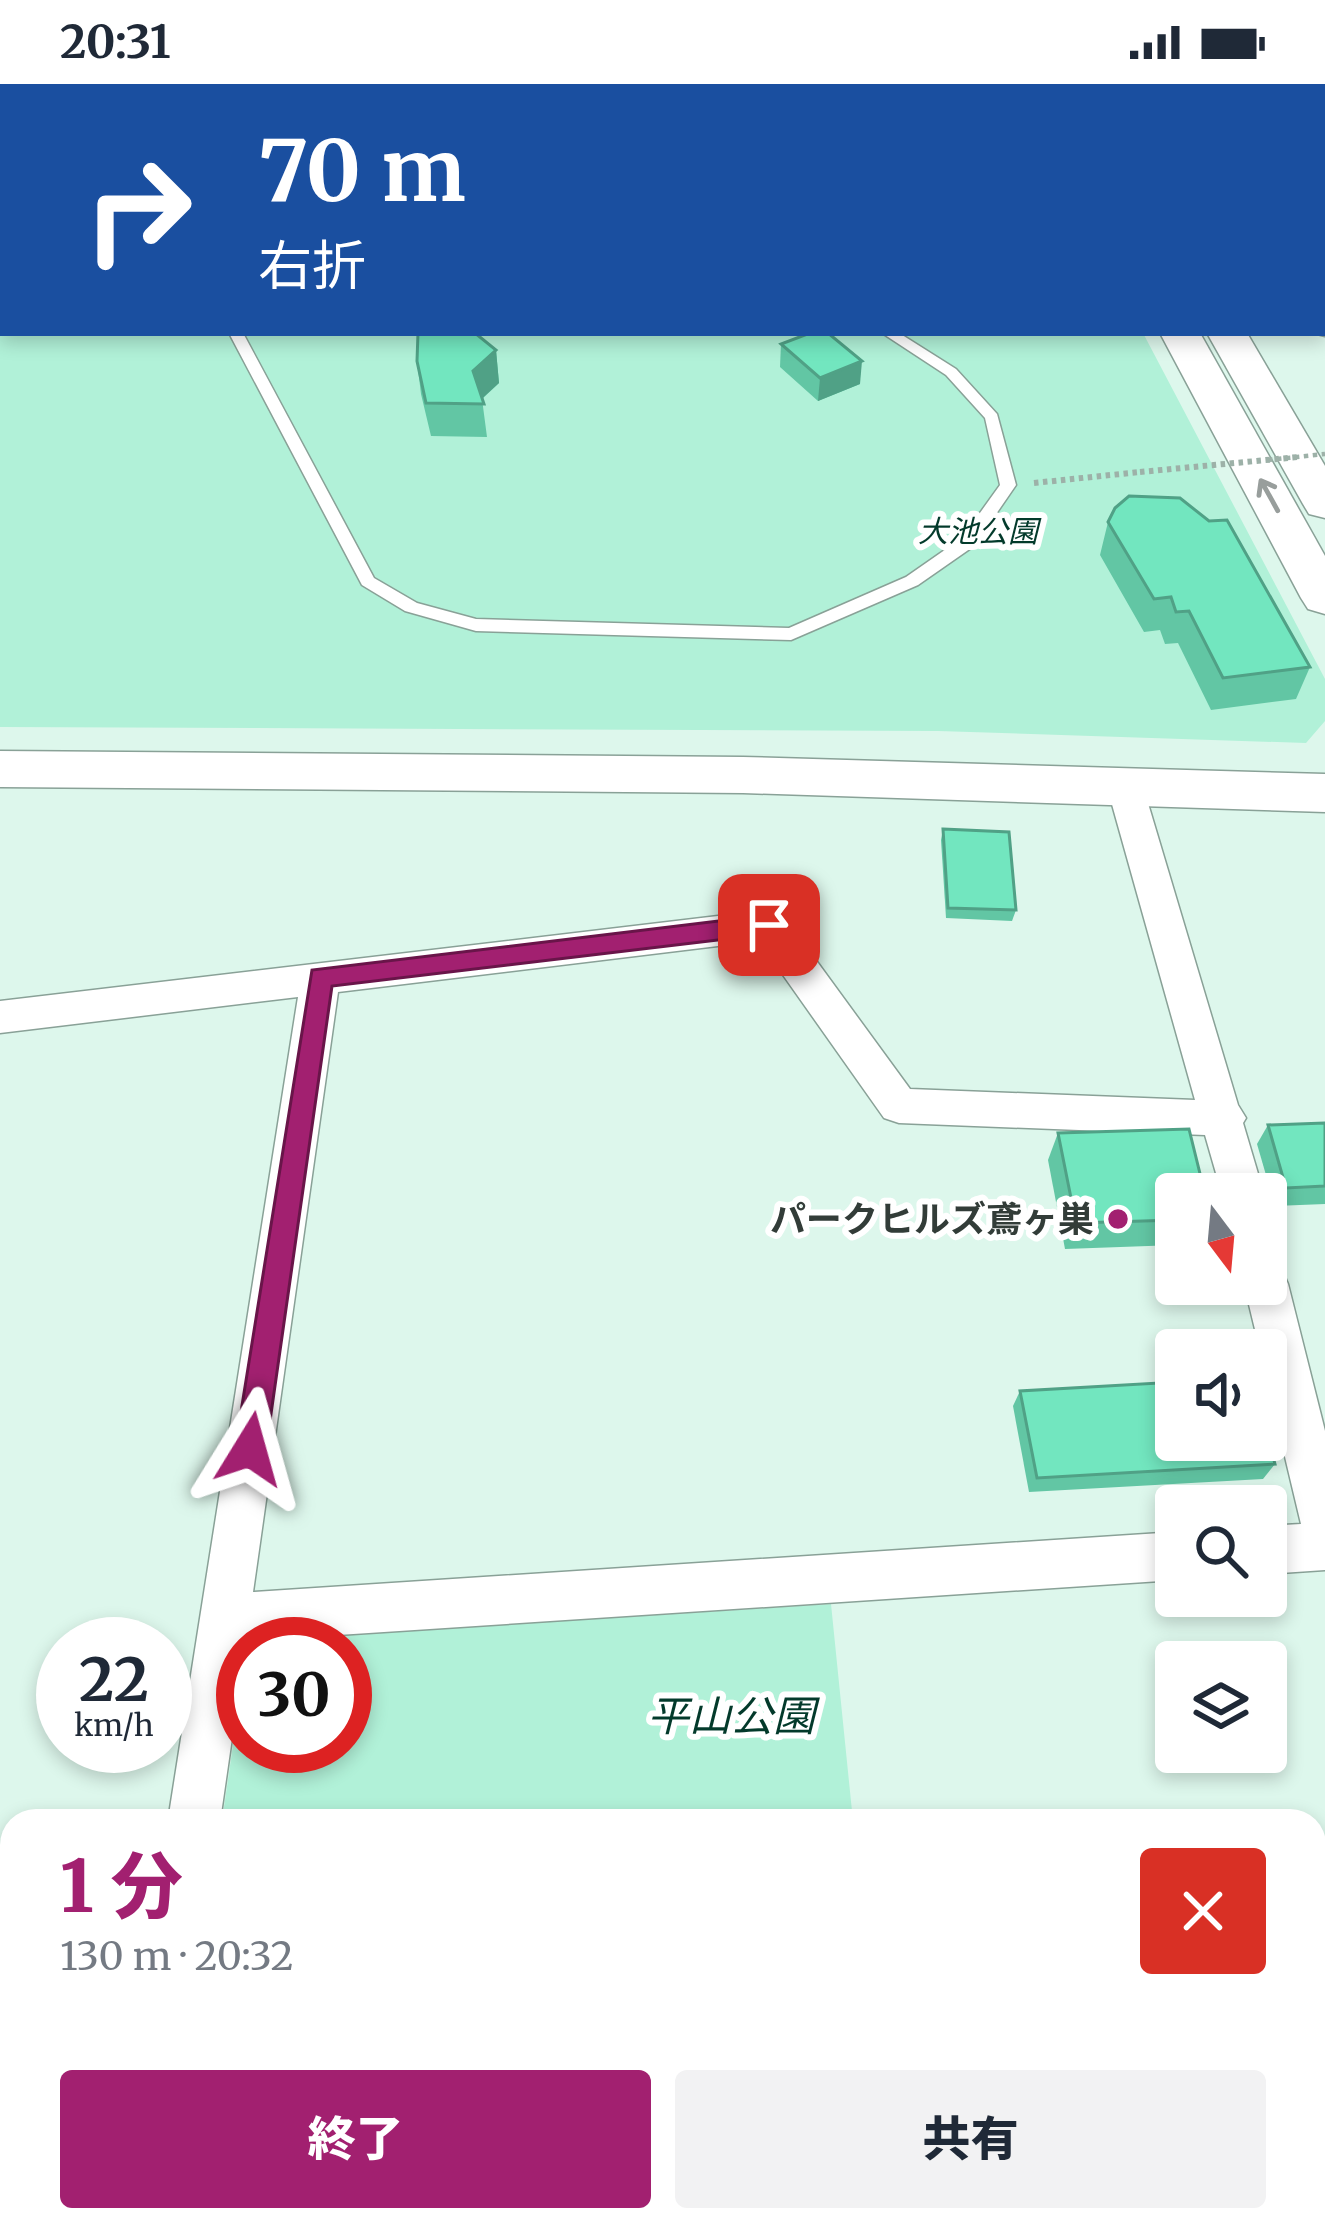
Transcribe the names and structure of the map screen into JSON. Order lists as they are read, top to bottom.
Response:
{
  "parks": ["大池公園", "平山公園"],
  "places": ["パークヒルズ鳶ヶ巣"],
  "north": "bottom",
  "page": {
    "status": "20:31",
    "turn": ["70 m", "右折"],
    "speed": "22 km/h",
    "limit": "30",
    "heading": ["1 分", "130 m · 20:32"],
    "buttons": ["終了", "共有"]
  }
}
